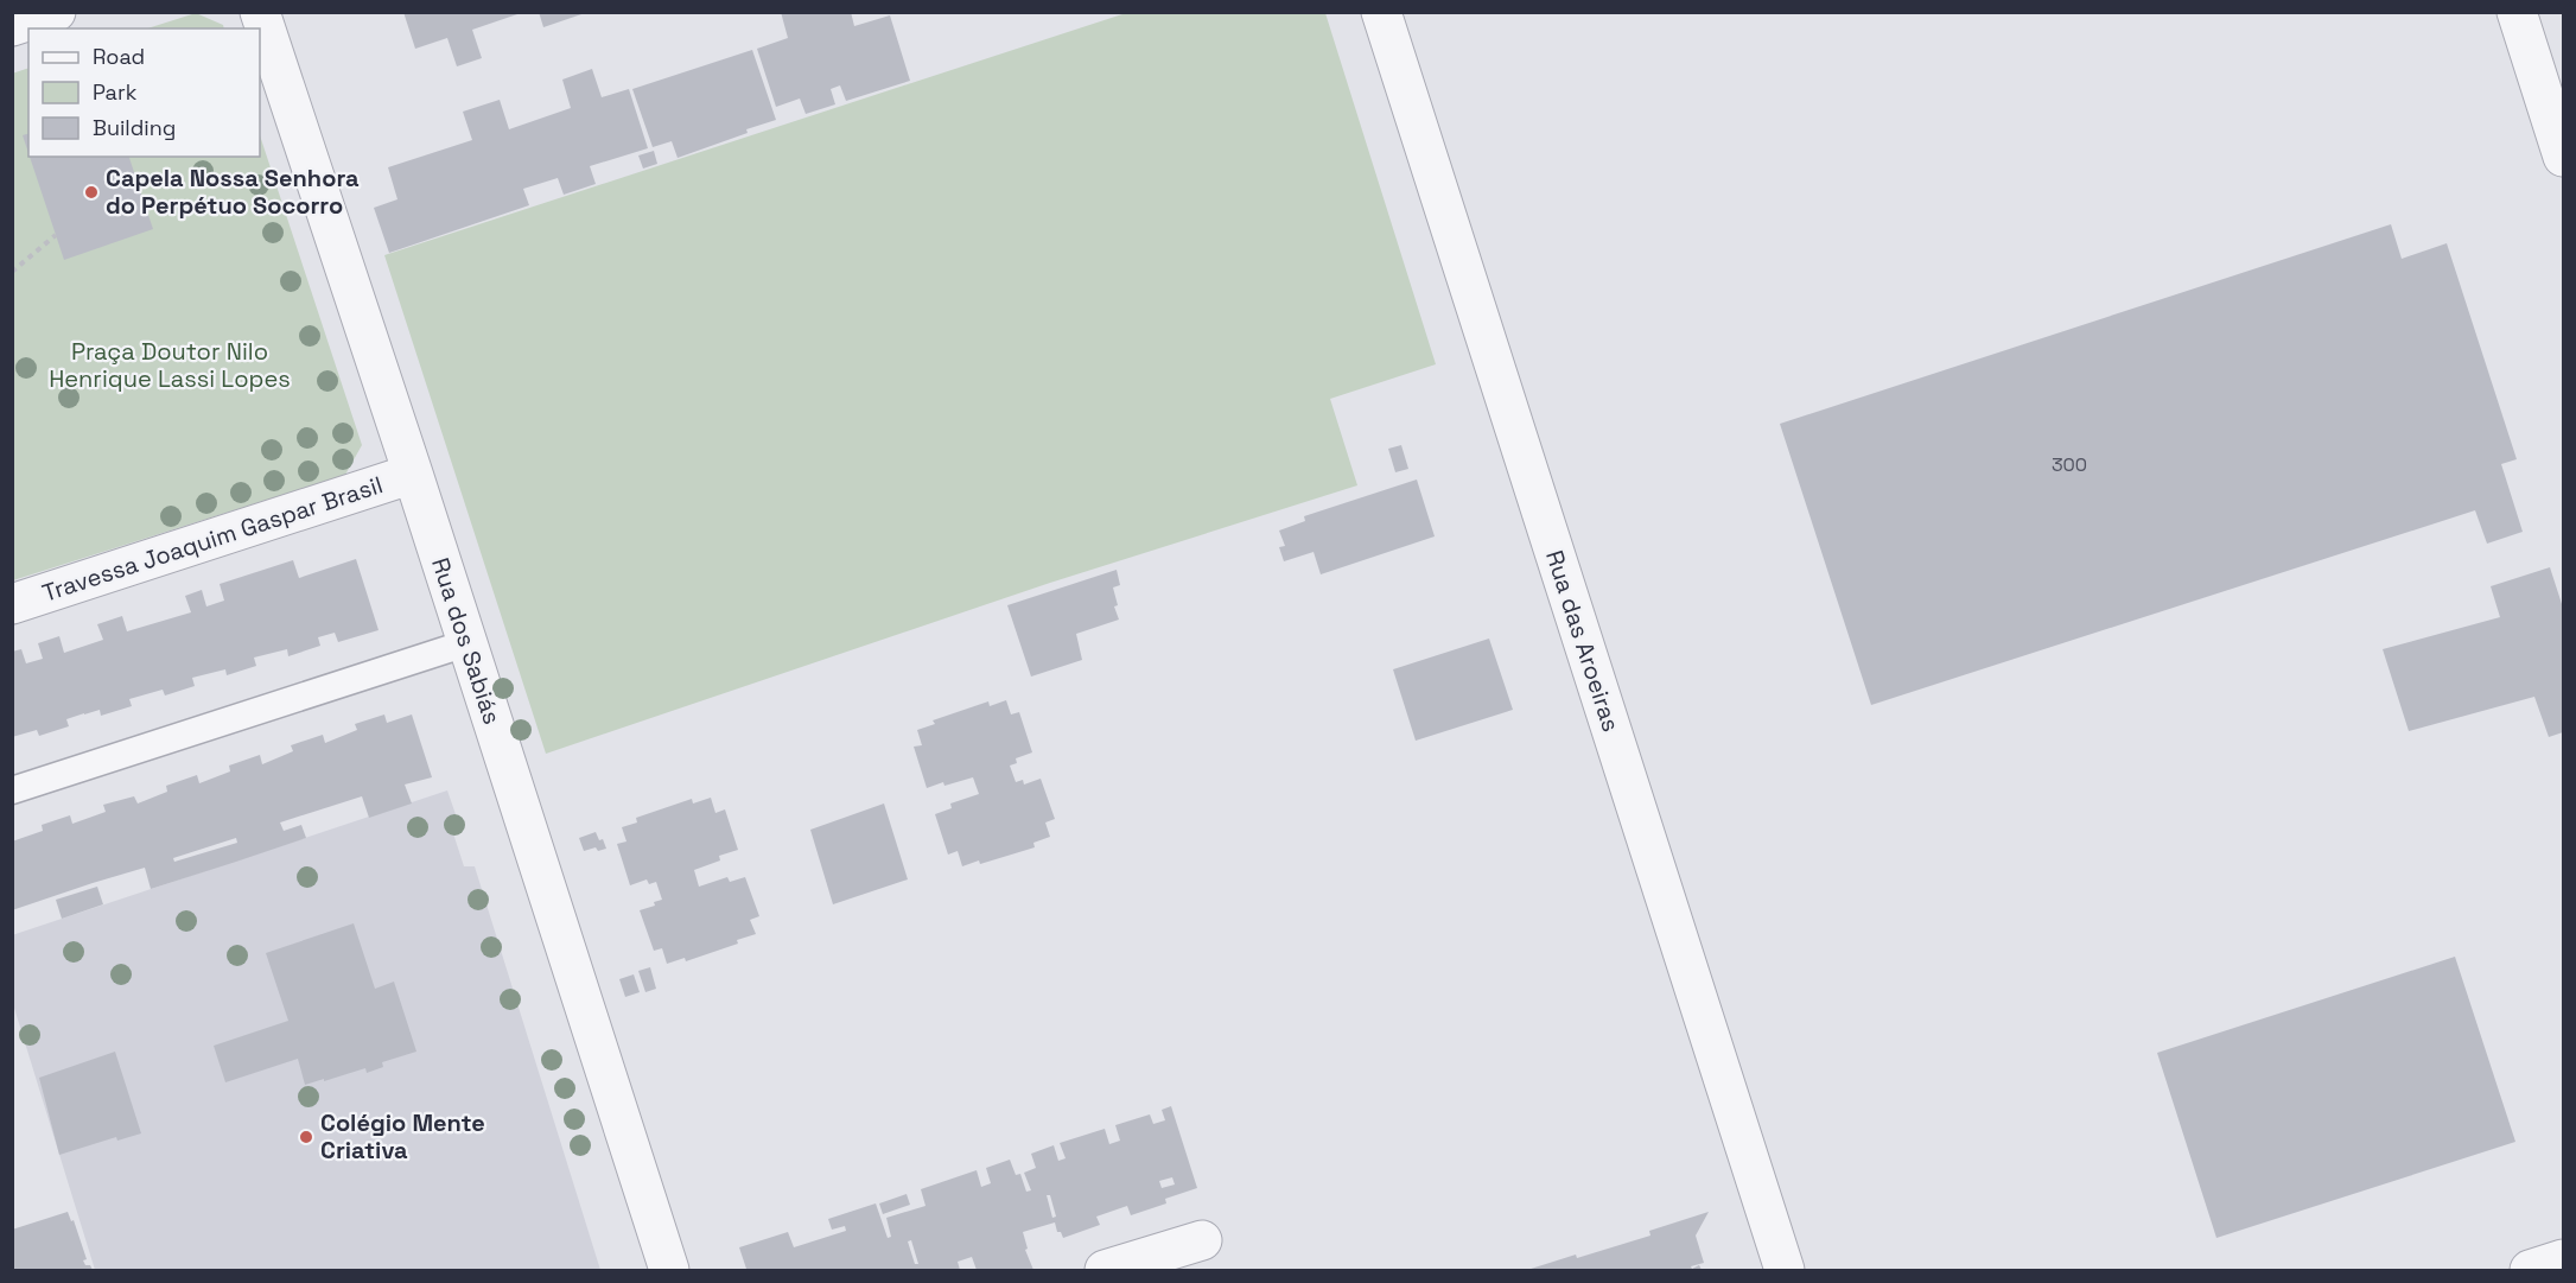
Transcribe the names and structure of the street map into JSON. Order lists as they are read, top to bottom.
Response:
{
  "streets": {
    "street": ["Travessa Joaquim Gaspar Brasil", "Rua dos Sabiás", "Rua das Aroeiras"]
  },
  "crossings": [
    ["Travessa Joaquim Gaspar Brasil", "Rua dos Sabiás"]
  ],
  "parks": ["Praça Doutor Nilo Henrique Lassi Lopes"],
  "places": ["Capela Nossa Senhora do Perpétuo Socorro", "Colégio Mente Criativa"],
  "house_numbers": ["300"],
  "legend": ["Road", "Park", "Building"]
}
